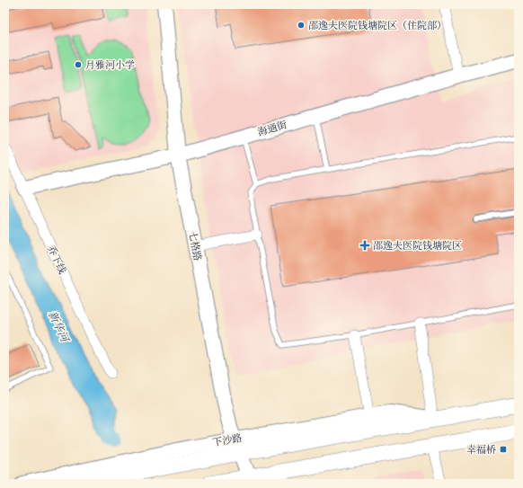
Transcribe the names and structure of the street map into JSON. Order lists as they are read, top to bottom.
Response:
{
  "streets": {
    "main road": ["下沙路"],
    "street": ["海通街", "七格路", "乔下线"]
  },
  "crossings": [
    ["海通街", "七格路"],
    ["海通街", "乔下线"],
    ["七格路", "下沙路"]
  ],
  "water": ["新华河"],
  "places": {
    "other": ["邵逸夫医院钱塘院区（住院部）", "月雅河小学"],
    "health": ["邵逸夫医院钱塘院区"],
    "transit": ["幸福桥"]
  }
}
